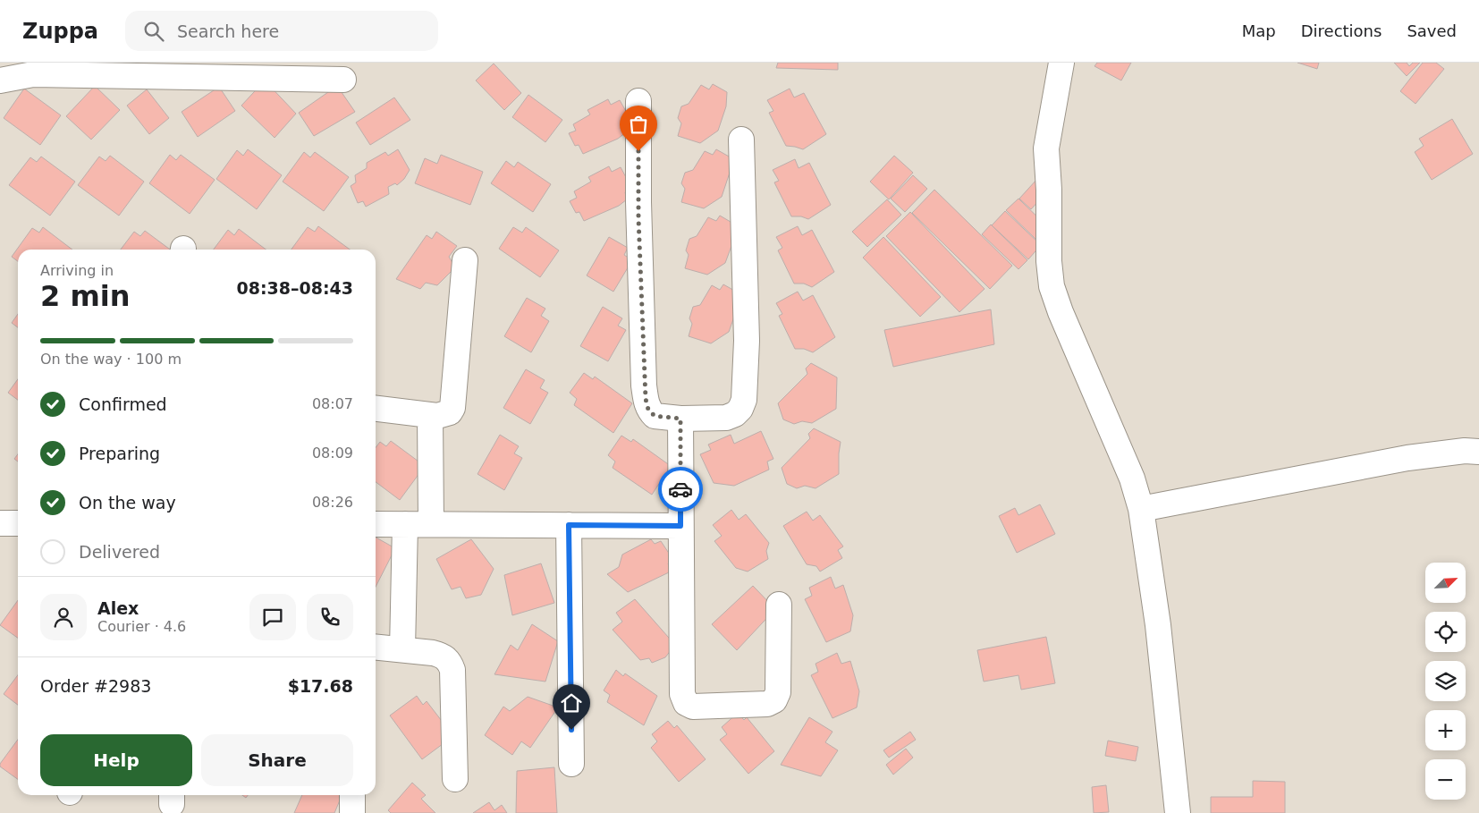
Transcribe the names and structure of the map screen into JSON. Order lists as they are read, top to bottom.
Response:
{
  "north": "top right",
  "page": {
    "header": "Zuppa",
    "search": "Search here",
    "nav": ["Map", "Directions", "Saved"],
    "heading": ["2 min", "Arriving in", "08:38–08:43"],
    "panel": [
      "Alex",
      "Courier · 4.6",
      "Order #2983",
      "$17.68"
    ],
    "bar": "On the way · 100 m",
    "list": [
      ["Confirmed", "08:07"],
      ["Preparing", "08:09"],
      ["On the way", "08:26"],
      "Delivered"
    ],
    "map_buttons": ["+", "−"],
    "buttons": ["Help", "Share"]
  }
}
